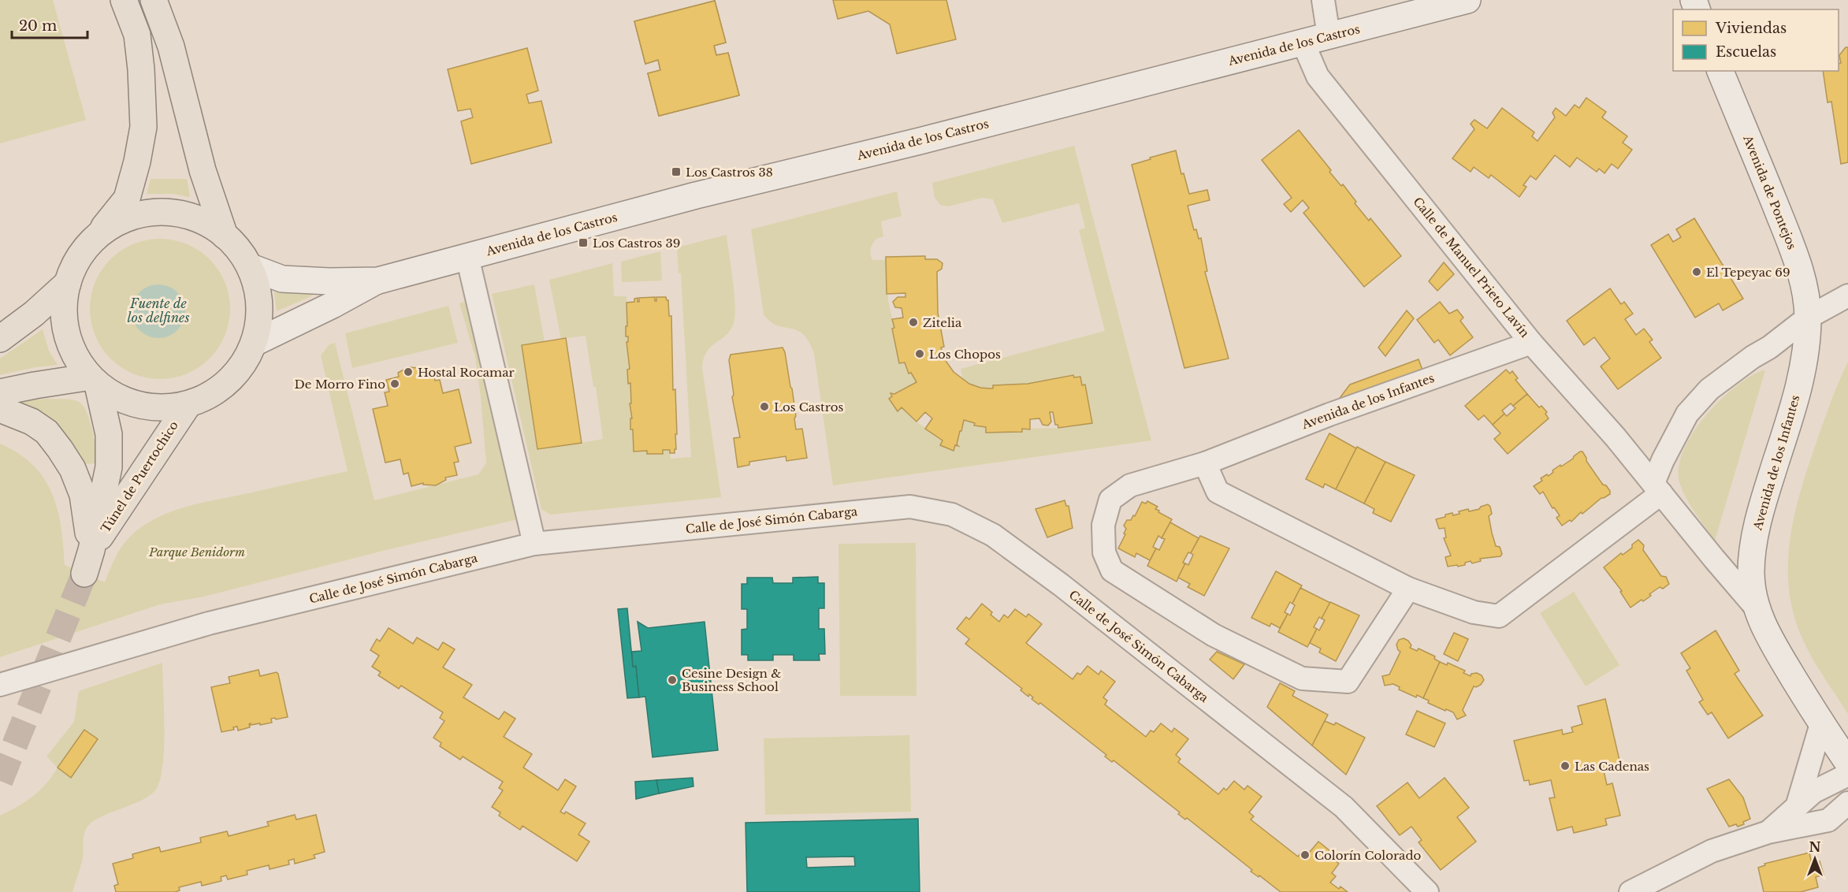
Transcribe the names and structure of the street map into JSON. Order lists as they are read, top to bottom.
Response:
{
  "streets": {
    "main road": [
      "Avenida de los Castros",
      "Avenida de Pontejos",
      "Avenida de los Infantes",
      "Túnel de Puertochico"
    ],
    "street": ["Calle de Manuel Prieto Lavín", "Calle de José Simón Cabarga"]
  },
  "crossings": [
    ["Avenida de los Castros", "Calle de Manuel Prieto Lavín"],
    ["Avenida de Pontejos", "Avenida de los Infantes"],
    ["Calle de Manuel Prieto Lavín", "Avenida de los Infantes"]
  ],
  "water": ["Fuente de los delfines"],
  "parks": ["Parque Benidorm"],
  "places": {
    "transit": ["Los Castros 38", "Los Castros 39"],
    "other": [
      "El Tepeyac 69",
      "Zitelia",
      "Los Chopos",
      "Hostal Rocamar",
      "De Morro Fino",
      "Los Castros",
      "Cesine Design & Business School",
      "Las Cadenas",
      "Colorín Colorado"
    ]
  },
  "legend": ["Viviendas", "Escuelas"],
  "scale_bar": "20 m",
  "north": "top"
}
